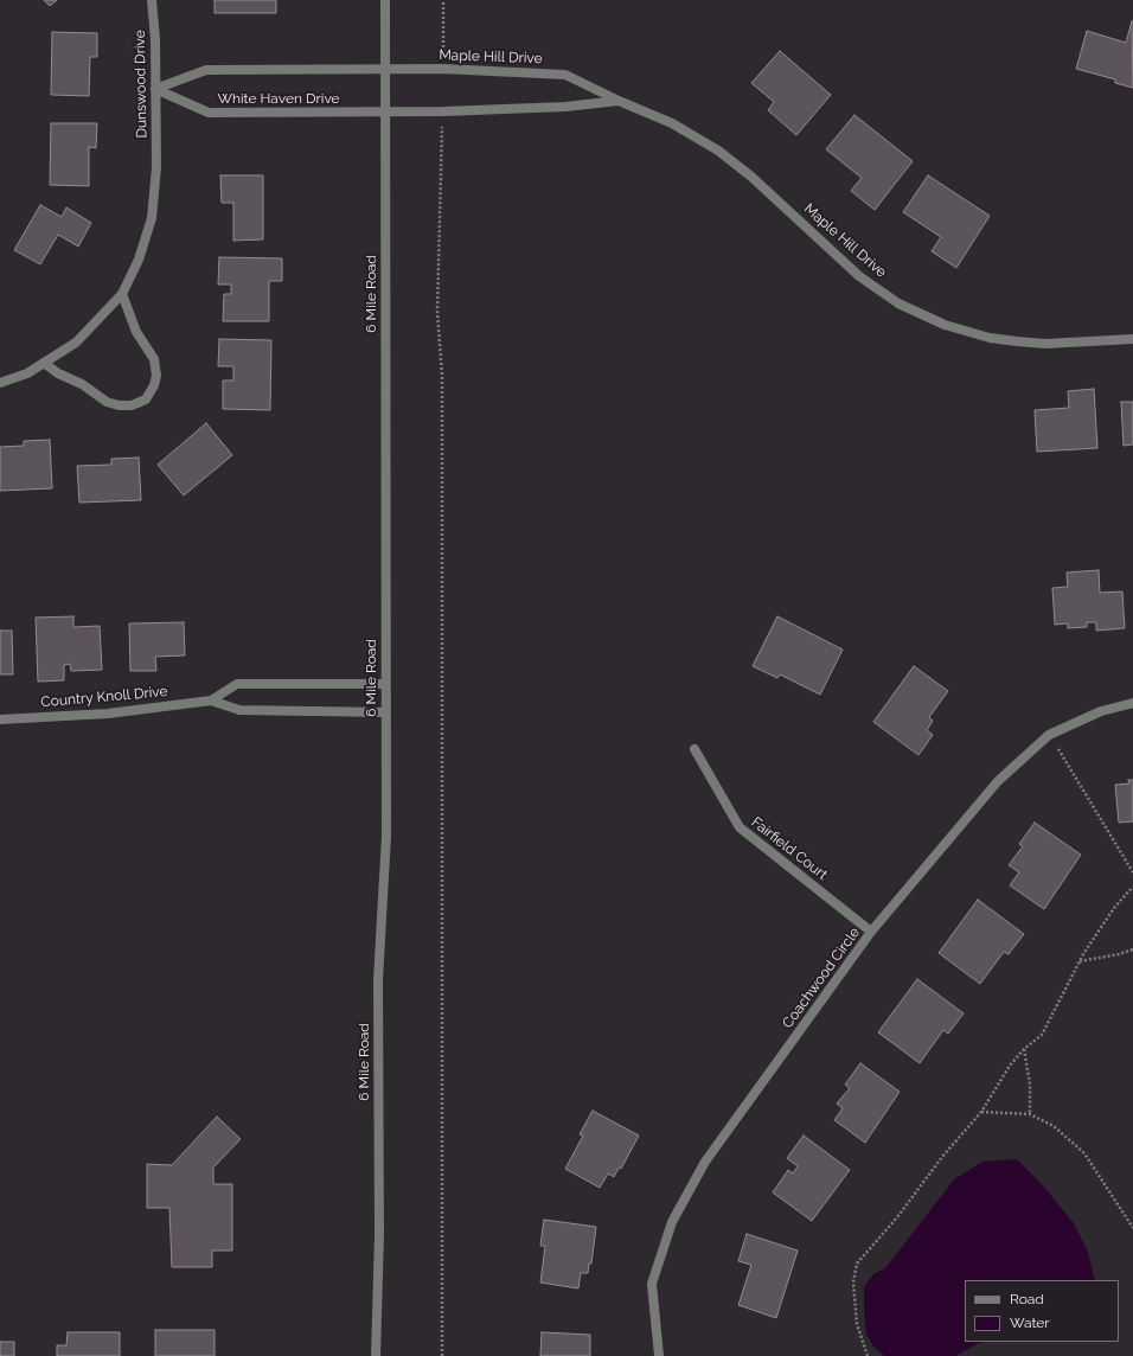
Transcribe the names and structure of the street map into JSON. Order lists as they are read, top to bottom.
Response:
{
  "streets": {
    "street": [
      "Maple Hill Drive",
      "Dunswood Drive",
      "White Haven Drive",
      "6 Mile Road",
      "Country Knoll Drive",
      "Fairfield Court",
      "Coachwood Circle"
    ]
  },
  "crossings": [
    ["Maple Hill Drive", "White Haven Drive"],
    ["Maple Hill Drive", "6 Mile Road"],
    ["Dunswood Drive", "White Haven Drive"],
    ["White Haven Drive", "6 Mile Road"],
    ["6 Mile Road", "Country Knoll Drive"],
    ["Fairfield Court", "Coachwood Circle"]
  ],
  "legend": ["Road", "Water"]
}
